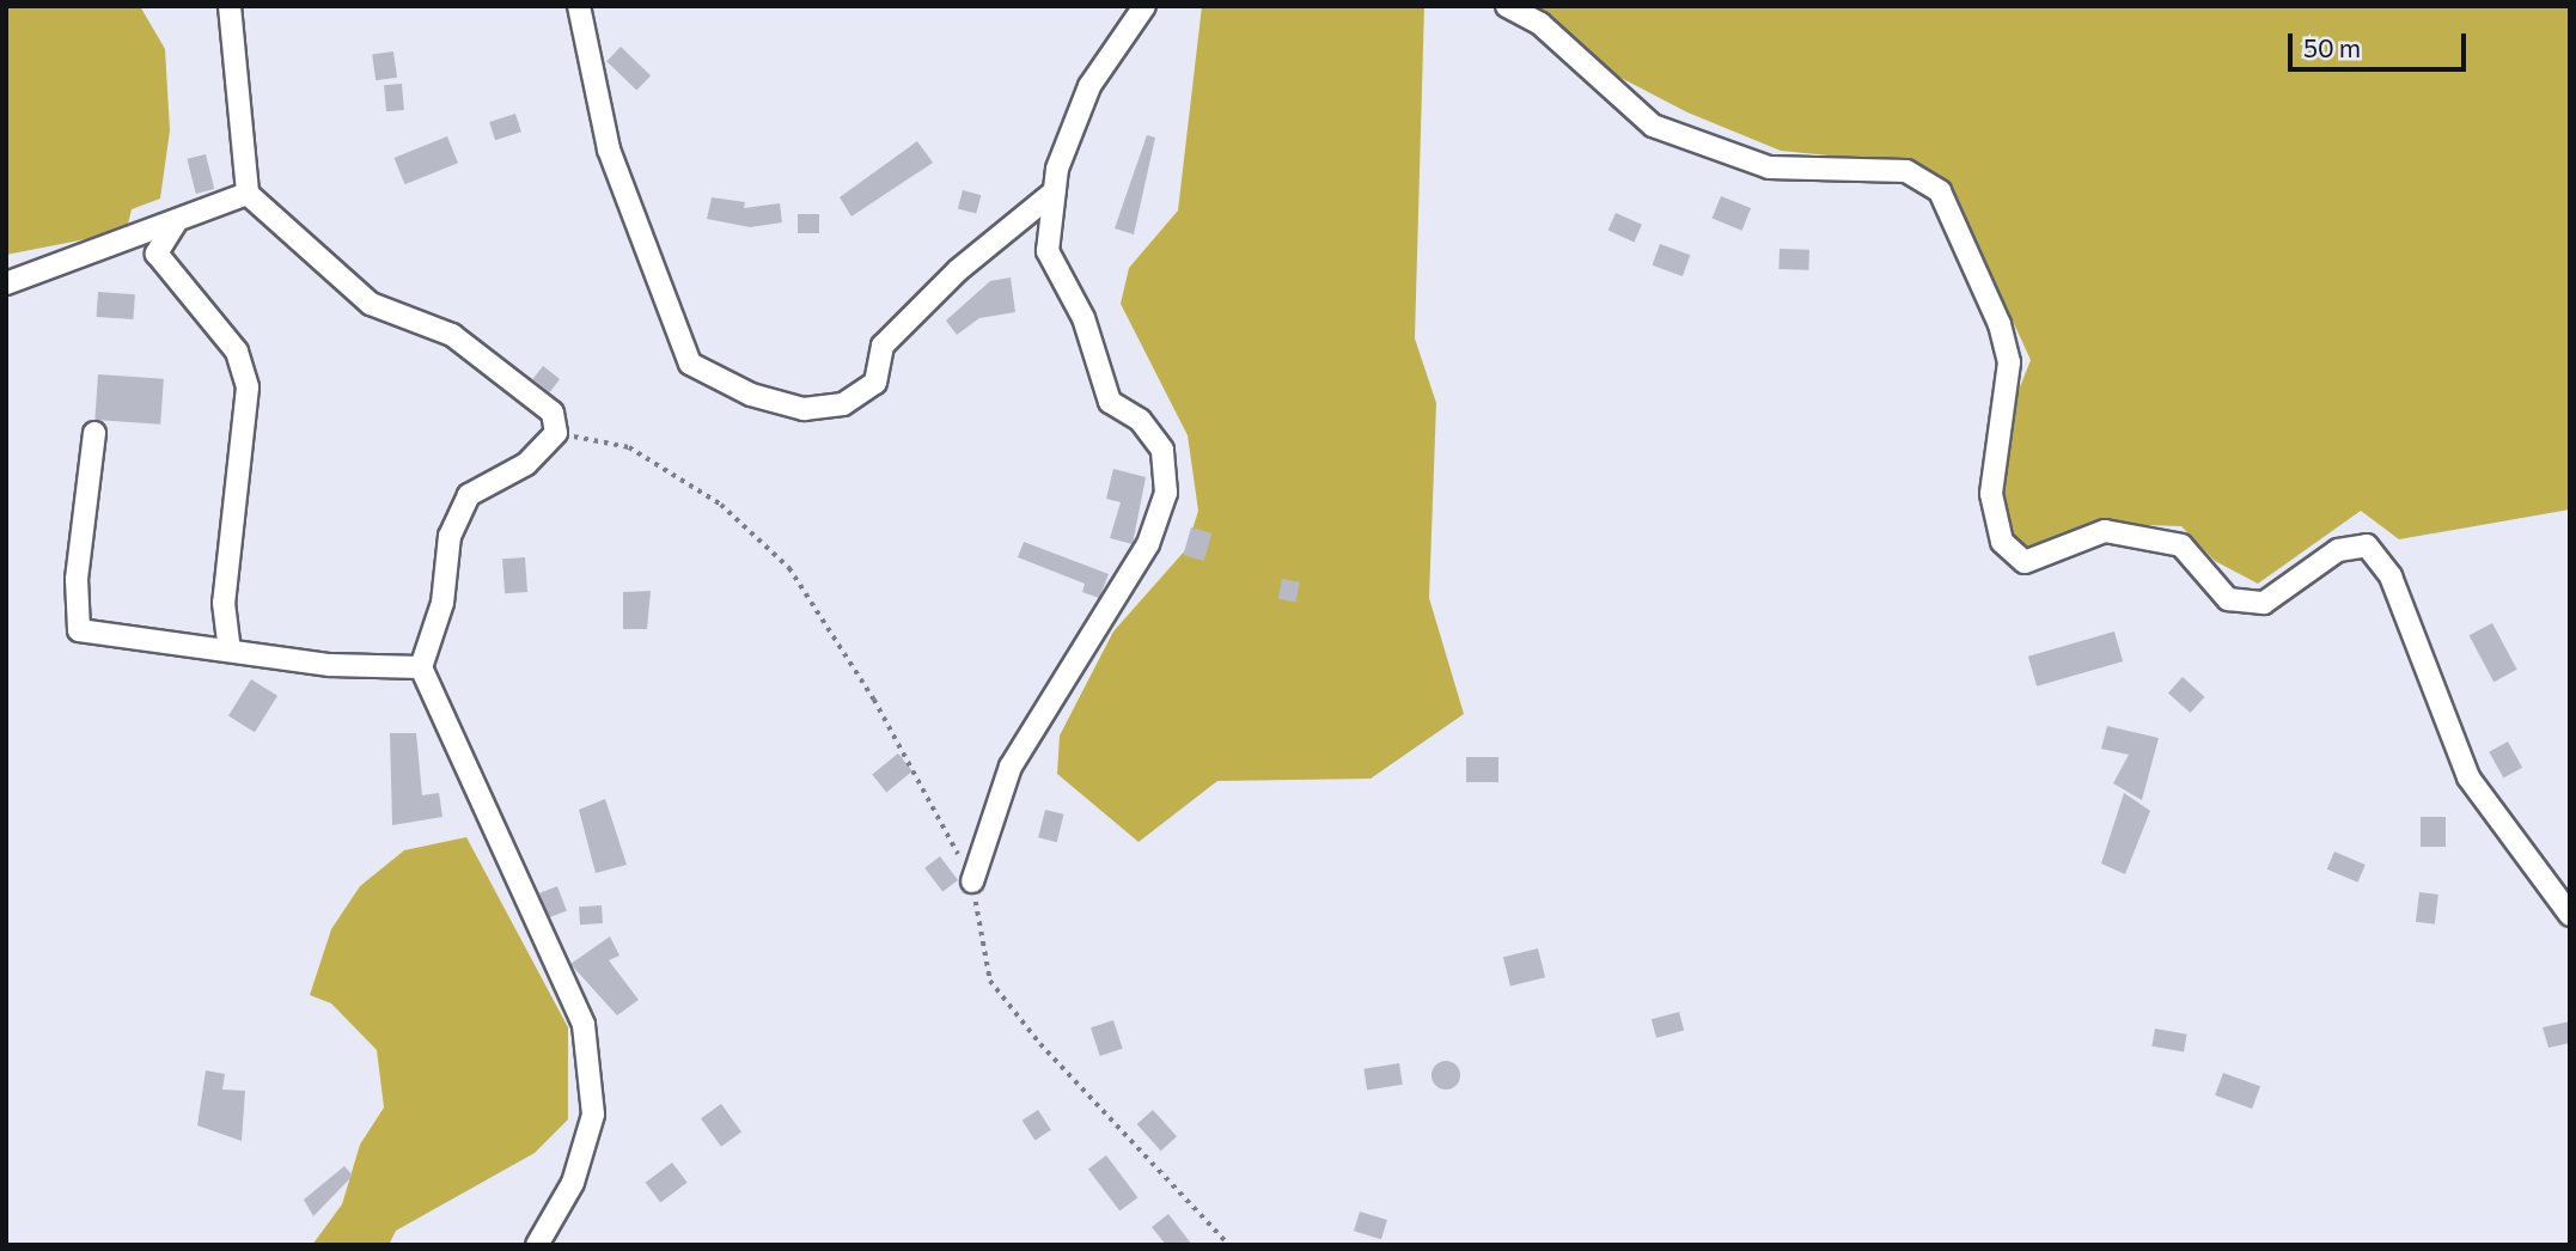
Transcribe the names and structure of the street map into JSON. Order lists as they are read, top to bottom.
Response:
{
  "scale_bar": "50 m"
}
